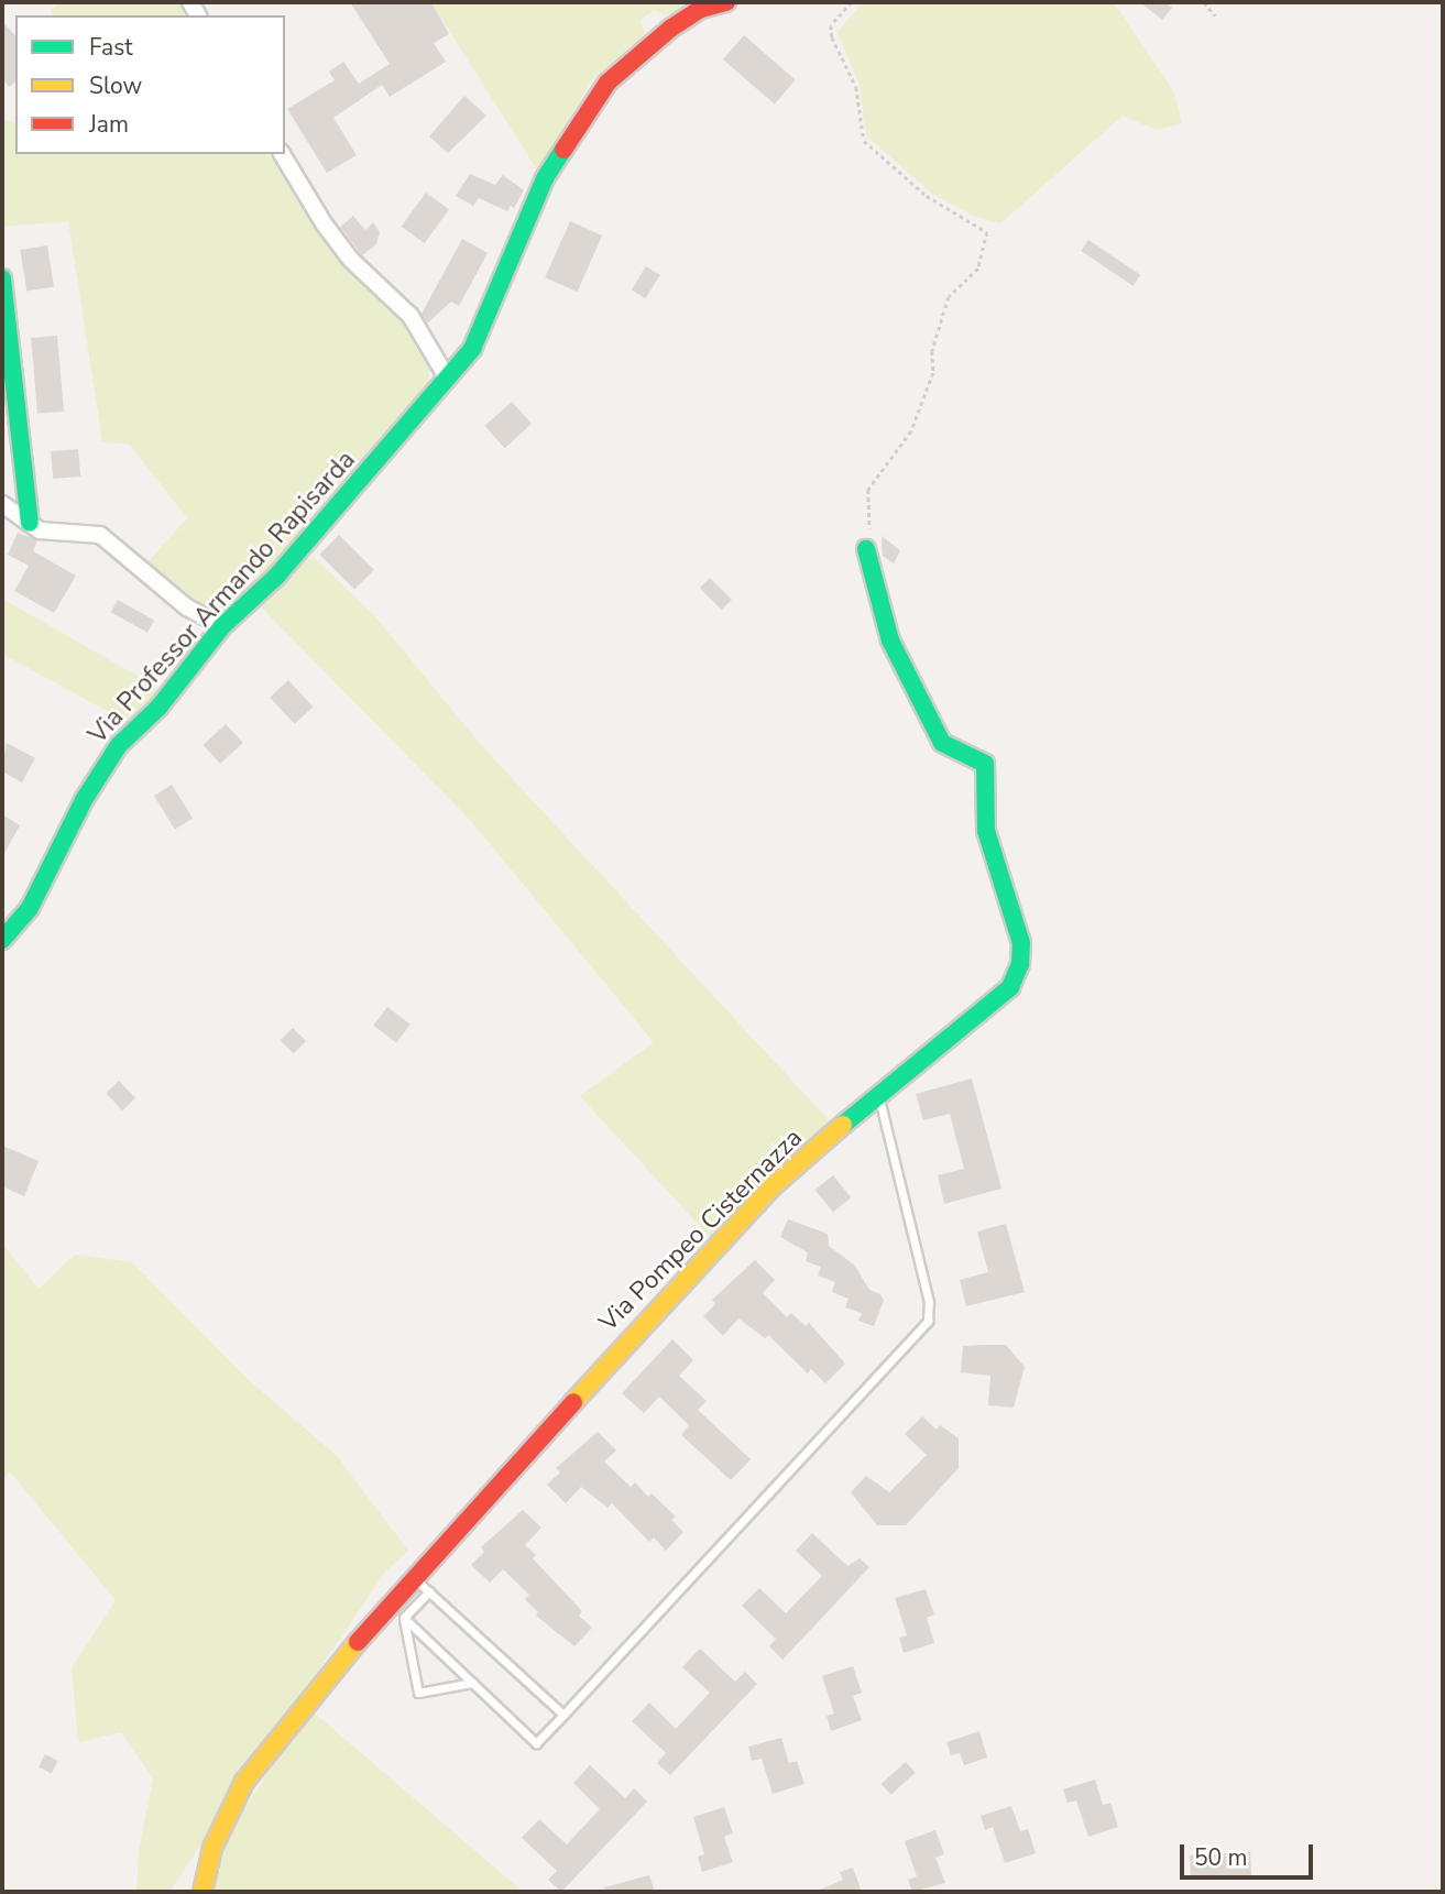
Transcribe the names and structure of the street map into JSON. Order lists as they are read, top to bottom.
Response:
{
  "streets": {
    "street": ["Via Professor Armando Rapisarda", "Via Pompeo Cisternazza"]
  },
  "legend": ["Fast", "Slow", "Jam"],
  "scale_bar": "50 m"
}
